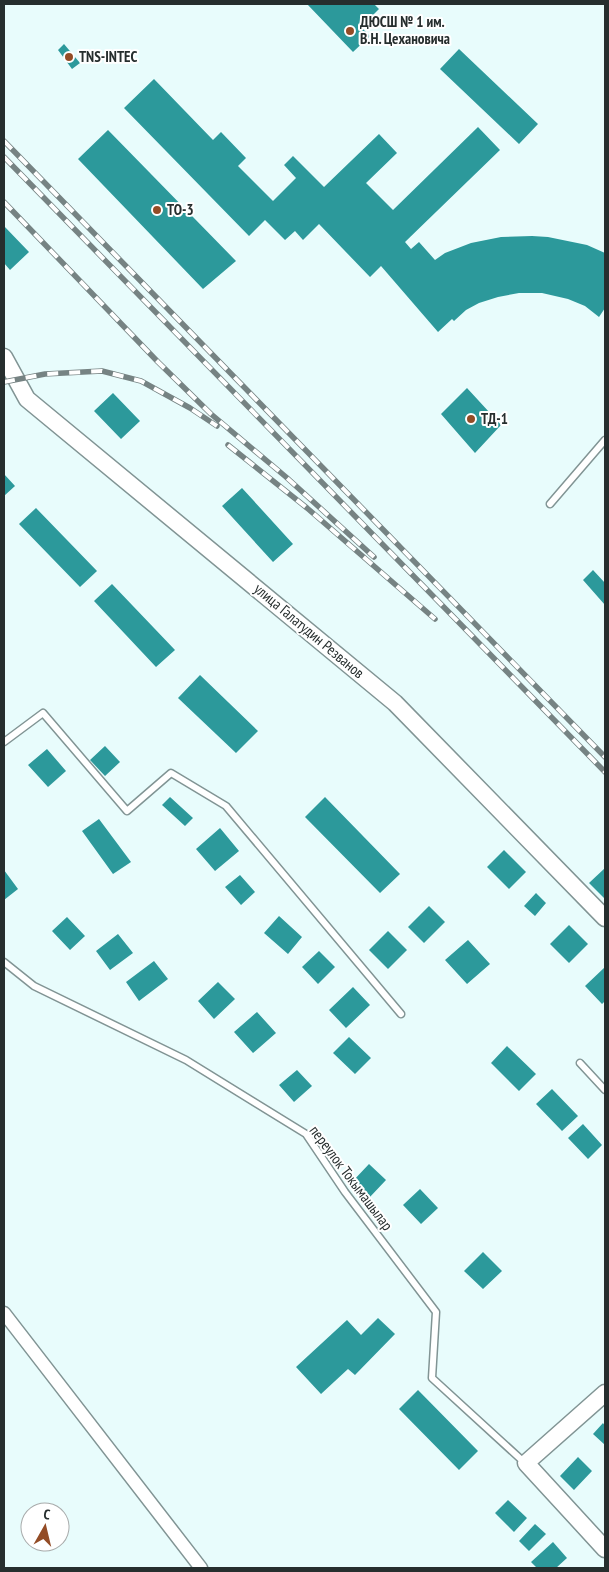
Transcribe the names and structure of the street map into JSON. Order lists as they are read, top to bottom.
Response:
{
  "streets": {
    "street": ["улица Галатудин Резванов"],
    "lane": ["переулок Токымашылар"]
  },
  "places": [
    "ДЮСШ № 1 им. В.Н. Цехановича",
    "TNS-INTEC",
    "ТО-3",
    "ТД-1"
  ],
  "north": "top"
}
